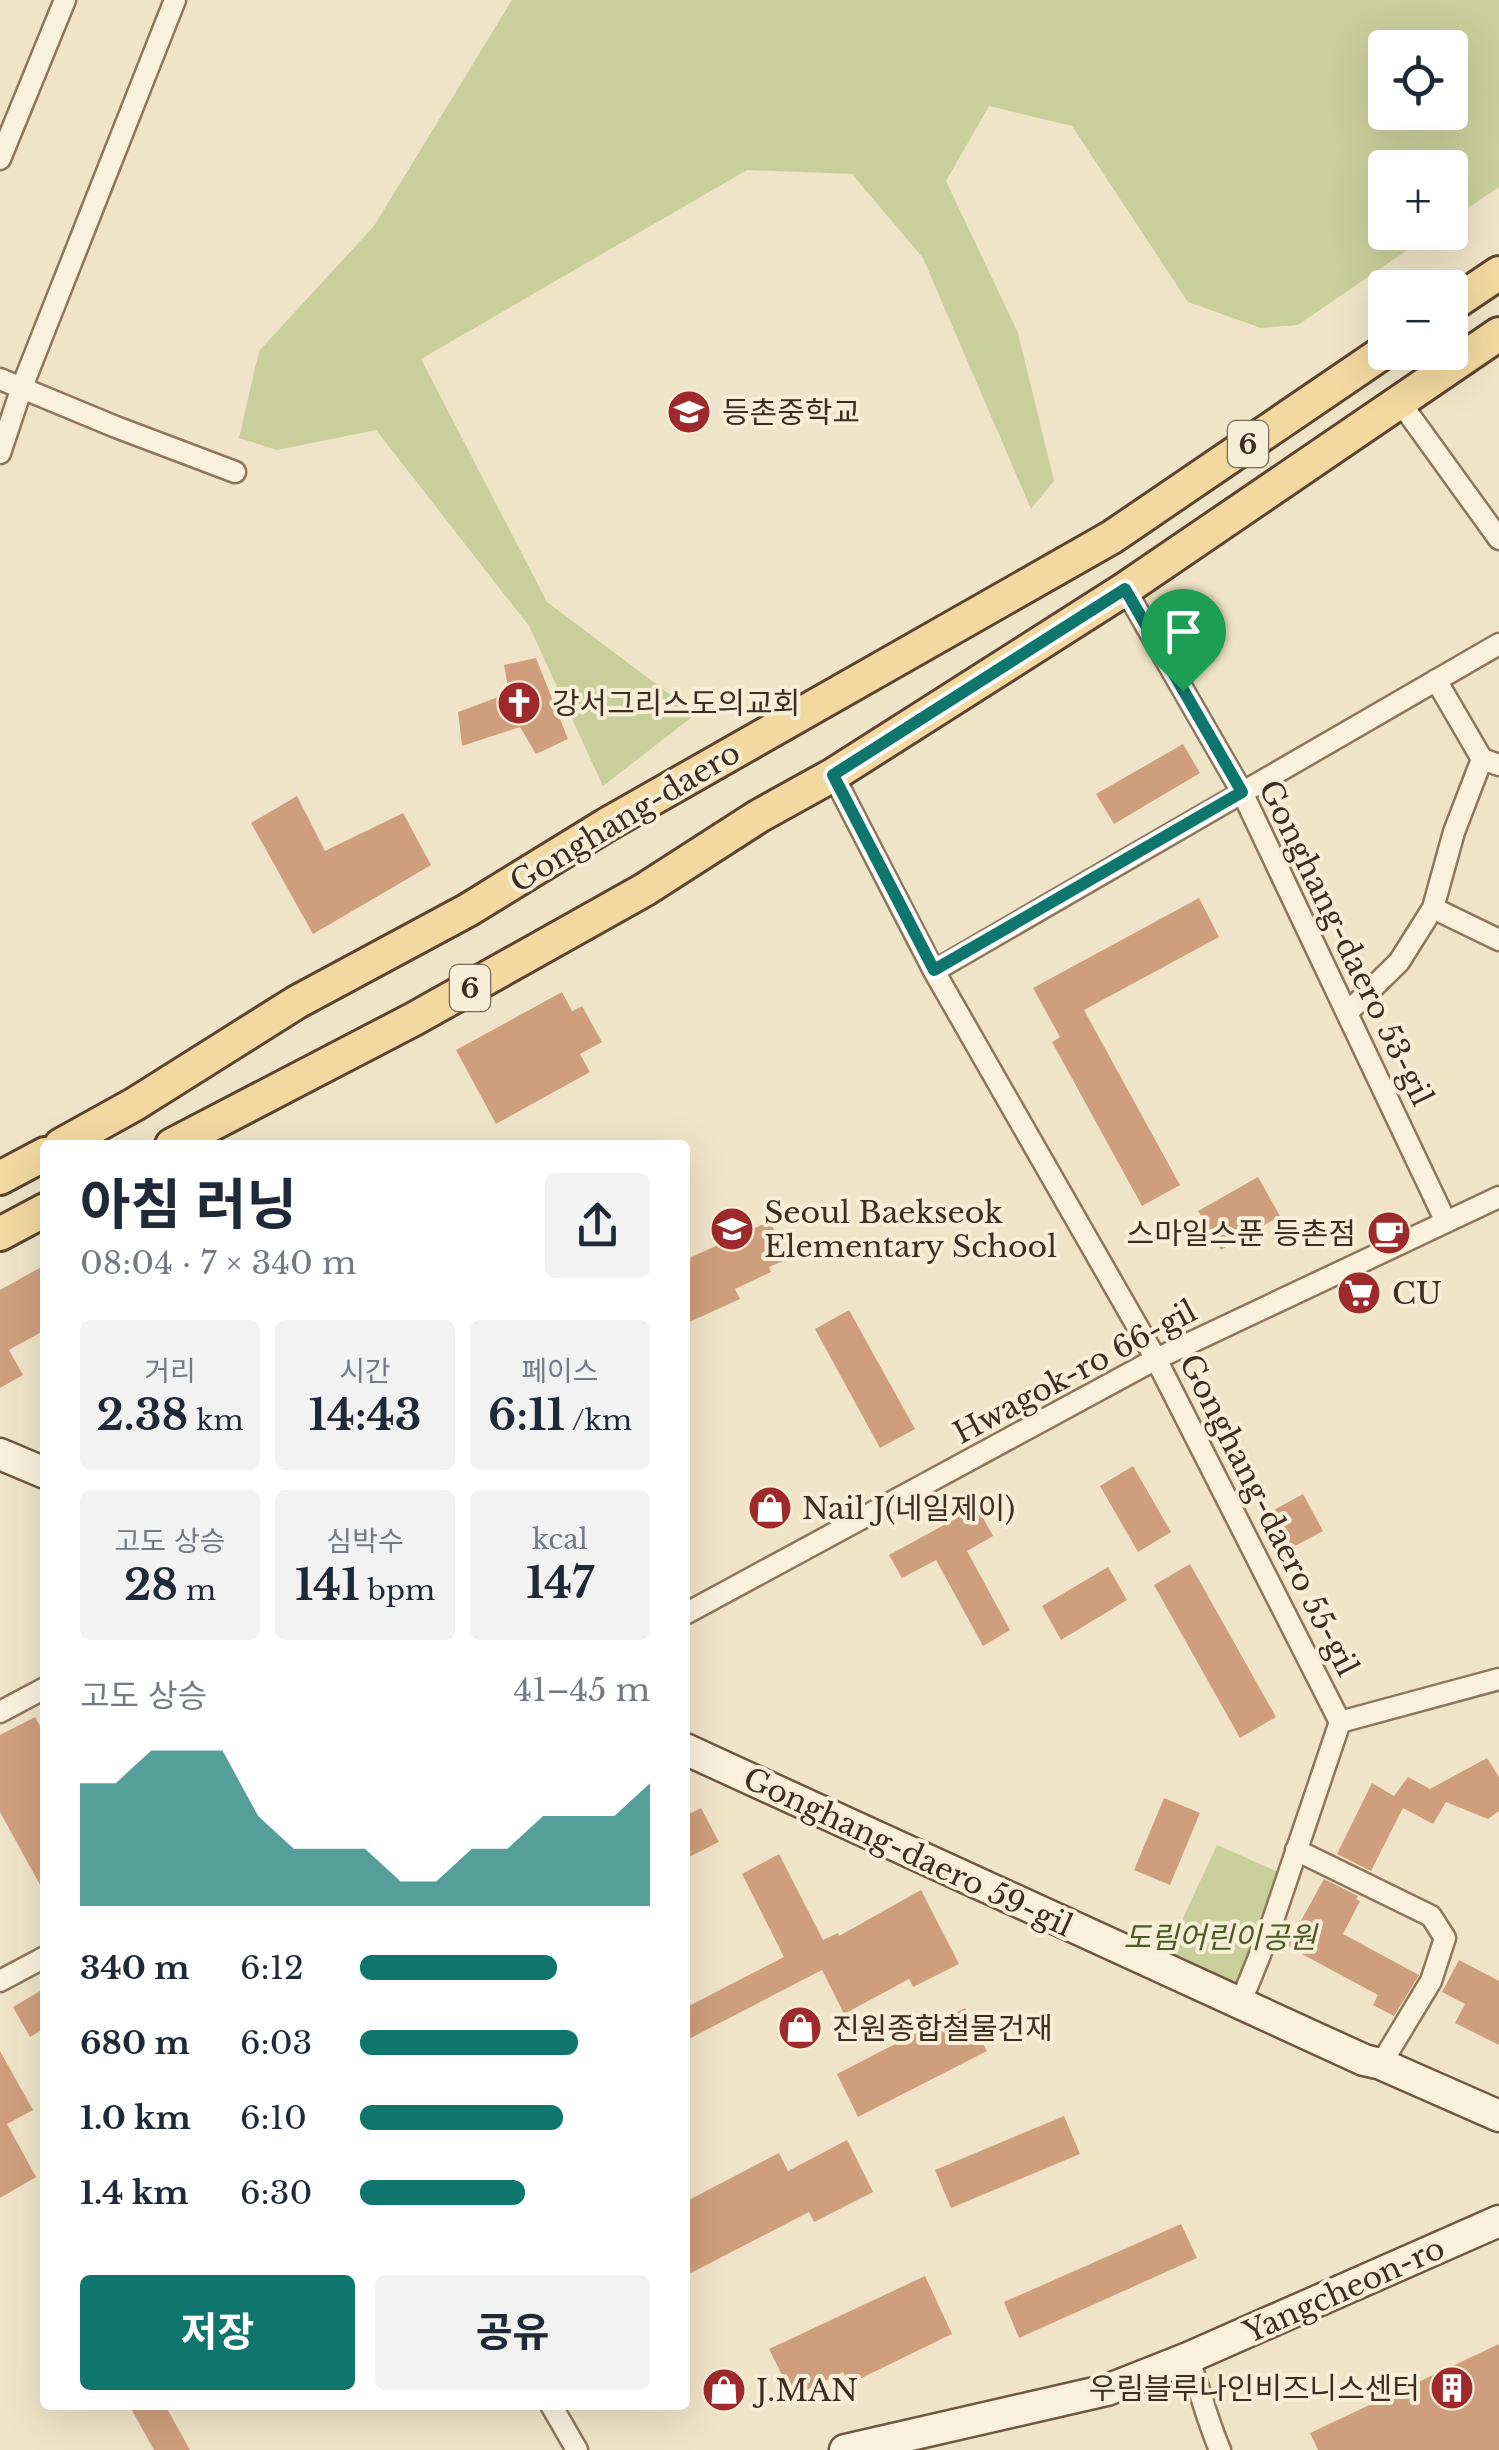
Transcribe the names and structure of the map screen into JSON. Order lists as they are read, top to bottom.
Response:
{
  "streets": {
    "main road": [
      "6",
      "Gonghang-daero",
      "Gonghang-daero 59-gil",
      "Yangcheon-ro"
    ],
    "street": ["Gonghang-daero 53-gil", "Hwagok-ro 66-gil", "Gonghang-daero 55-gil"]
  },
  "crossings": [
    ["6", "Gonghang-daero 53-gil"],
    ["6", "Gonghang-daero 55-gil"],
    ["Gonghang-daero 53-gil", "Hwagok-ro 66-gil"],
    ["Hwagok-ro 66-gil", "Gonghang-daero 55-gil"]
  ],
  "parks": ["도림어린이공원"],
  "places": {
    "school or university": ["등촌중학교", "Seoul Baekseok Elementary School"],
    "church": ["강서그리스도의교회"],
    "cafe": ["스마일스푼 등촌점"],
    "supermarket": ["CU"],
    "shop": ["Nail J(네일제이)", "진원종합철물건재", "J.MAN"],
    "building": ["우림블루나인비즈니스센터"]
  },
  "page": {
    "map_buttons": ["+", "−"],
    "heading": ["아침 러닝", "08:04 · 7 × 340 m"],
    "stats": [
      ["거리", "2.38 km"],
      ["시간", "14:43"],
      ["페이스", "6:11 /km"],
      ["고도 상승", "28 m"],
      ["심박수", "141 bpm"],
      ["kcal", "147"]
    ],
    "chart": ["고도 상승", "41–45 m"],
    "list": [
      {
        "name": "340 m",
        "note": "6:12"
      },
      {
        "name": "680 m",
        "note": "6:03"
      },
      {
        "name": "1.0 km",
        "note": "6:10"
      },
      {
        "name": "1.4 km",
        "note": "6:30"
      }
    ],
    "buttons": ["저장", "공유"]
  }
}
